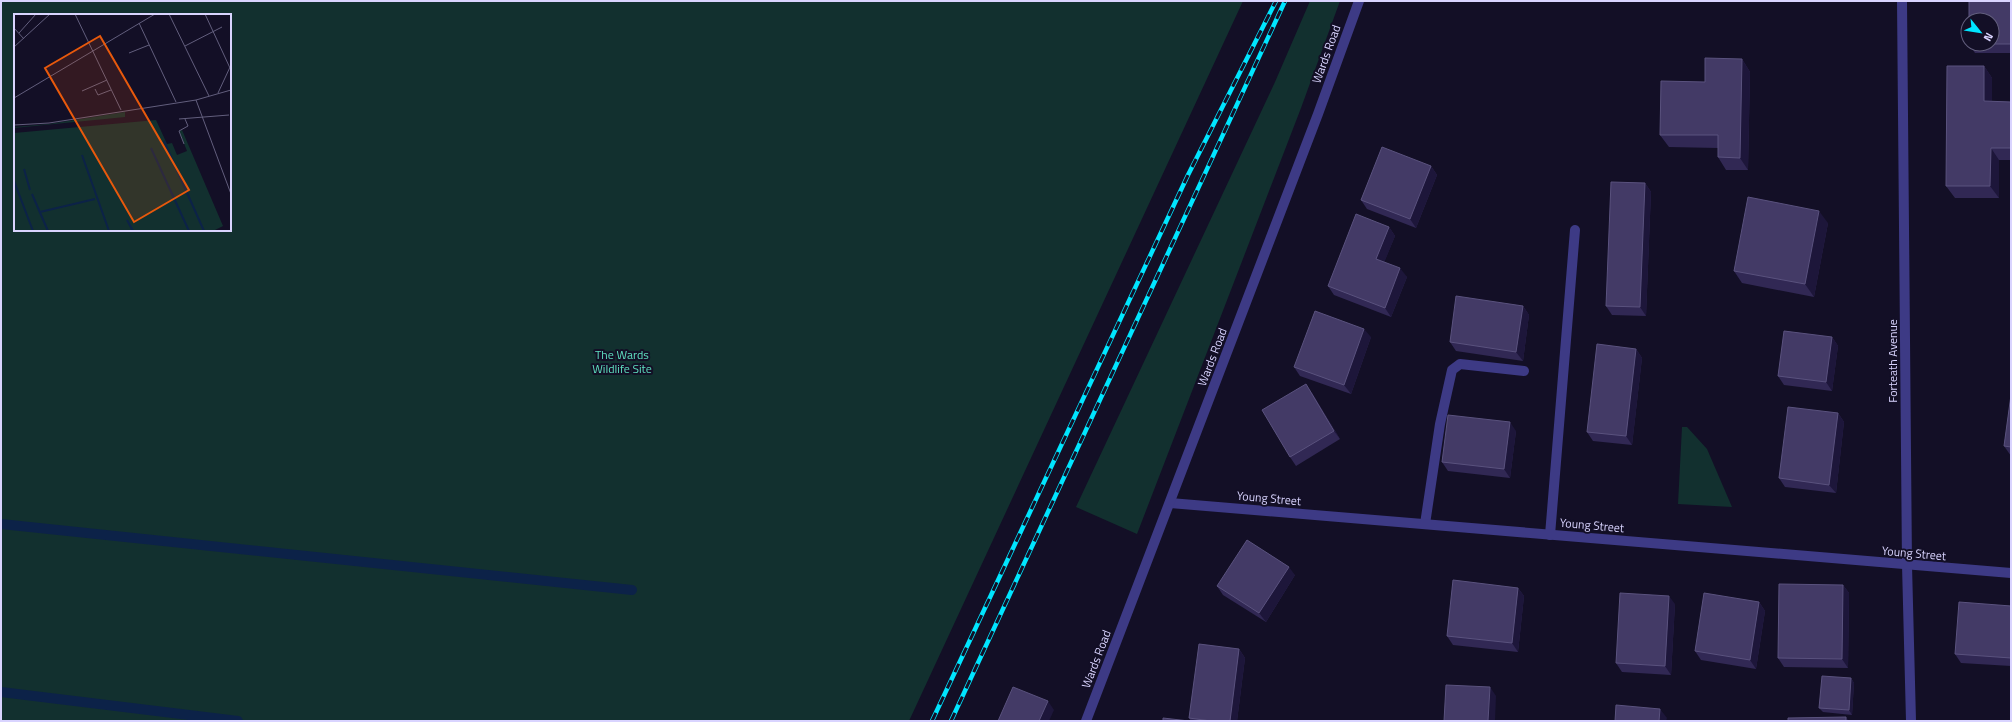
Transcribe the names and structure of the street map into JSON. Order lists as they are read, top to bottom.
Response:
{
  "streets": {
    "street": ["Wards Road", "Forteath Avenue", "Young Street"]
  },
  "crossings": [
    ["Wards Road", "Young Street"],
    ["Forteath Avenue", "Young Street"]
  ],
  "parks": ["The Wards Wildlife Site"],
  "north": "bottom right"
}
